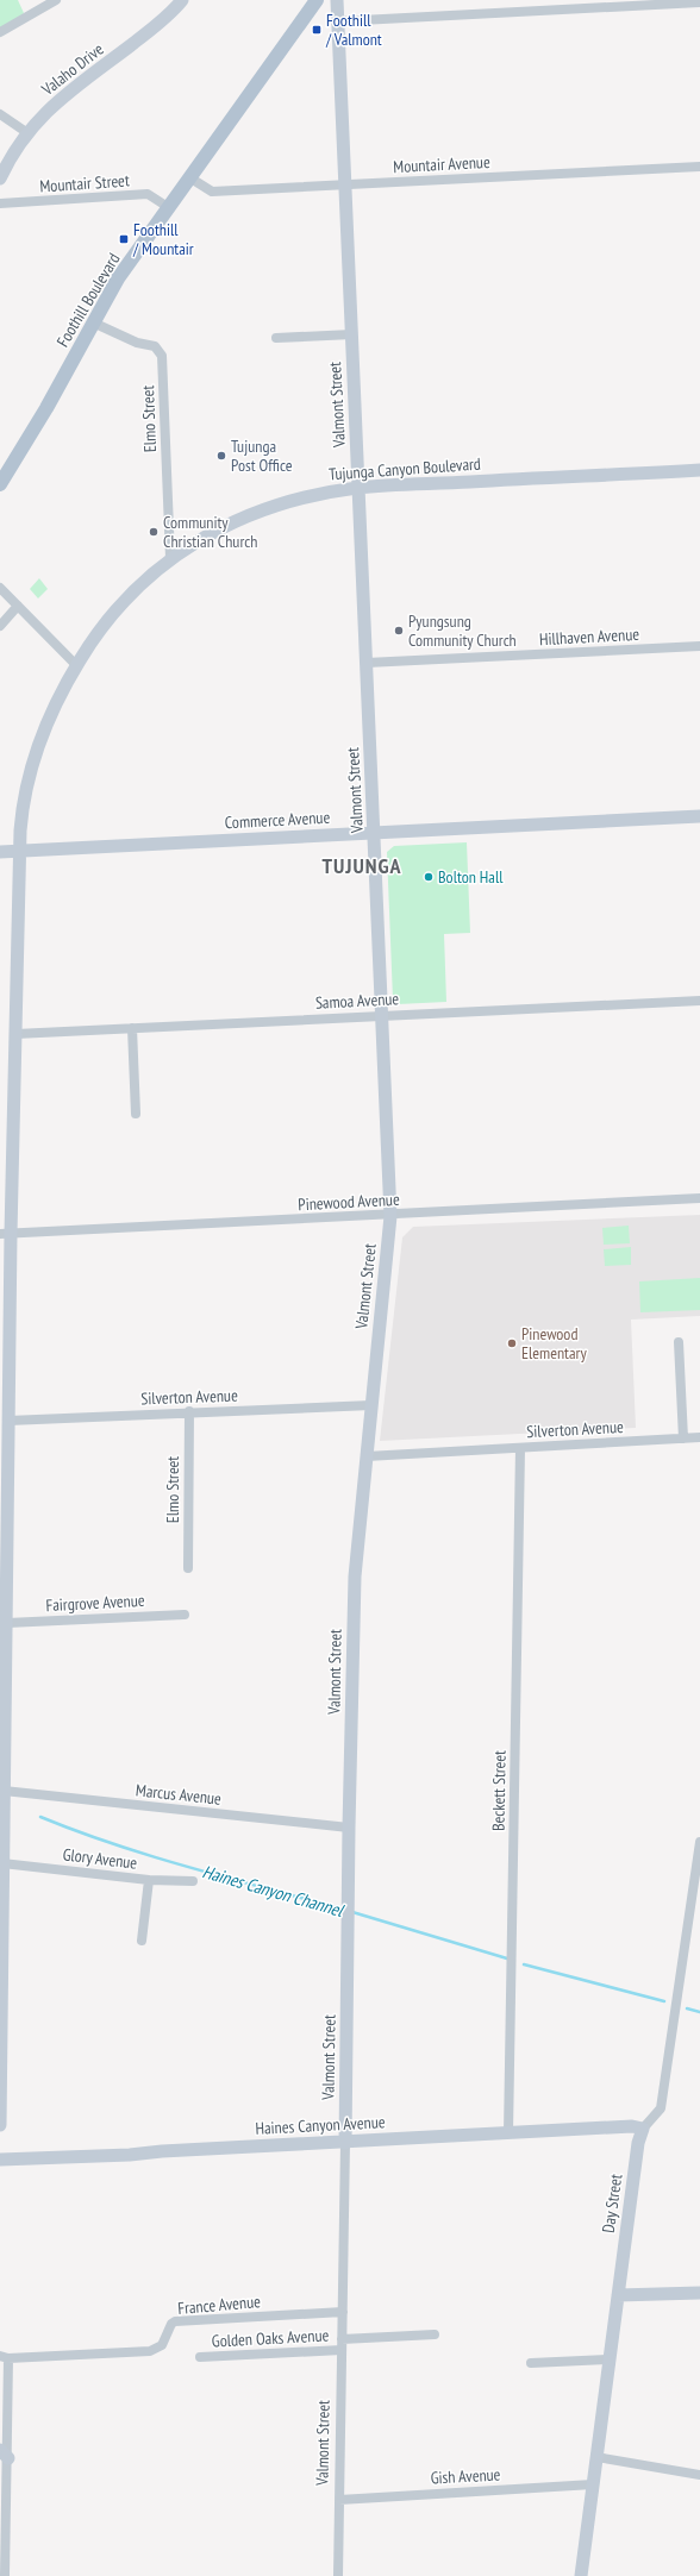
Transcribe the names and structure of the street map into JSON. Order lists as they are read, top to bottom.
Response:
{
  "streets": {
    "main road": ["Foothill Boulevard"],
    "street": [
      "Valaho Drive",
      "Mountair Avenue",
      "Mountair Street",
      "Valmont Street",
      "Elmo Street",
      "Tujunga Canyon Boulevard",
      "Hillhaven Avenue",
      "Commerce Avenue",
      "Samoa Avenue",
      "Pinewood Avenue",
      "Silverton Avenue",
      "Fairgrove Avenue",
      "Beckett Street",
      "Marcus Avenue",
      "Glory Avenue",
      "Haines Canyon Avenue",
      "Day Street",
      "France Avenue",
      "Golden Oaks Avenue",
      "Gish Avenue"
    ]
  },
  "crossings": [
    ["Mountair Avenue", "Foothill Boulevard"],
    ["Mountair Avenue", "Valmont Street"],
    ["Mountair Street", "Foothill Boulevard"],
    ["Foothill Boulevard", "Elmo Street"],
    ["Valmont Street", "Tujunga Canyon Boulevard"],
    ["Valmont Street", "Hillhaven Avenue"],
    ["Valmont Street", "Commerce Avenue"],
    ["Valmont Street", "Samoa Avenue"],
    ["Valmont Street", "Pinewood Avenue"],
    ["Valmont Street", "Silverton Avenue"],
    ["Valmont Street", "Marcus Avenue"],
    ["Valmont Street", "Haines Canyon Avenue"],
    ["Valmont Street", "France Avenue"],
    ["Valmont Street", "Golden Oaks Avenue"],
    ["Valmont Street", "Gish Avenue"],
    ["Elmo Street", "Tujunga Canyon Boulevard"],
    ["Elmo Street", "Silverton Avenue"],
    ["Tujunga Canyon Boulevard", "Commerce Avenue"],
    ["Tujunga Canyon Boulevard", "Samoa Avenue"],
    ["Tujunga Canyon Boulevard", "Pinewood Avenue"],
    ["Tujunga Canyon Boulevard", "Silverton Avenue"],
    ["Tujunga Canyon Boulevard", "Fairgrove Avenue"],
    ["Tujunga Canyon Boulevard", "Marcus Avenue"],
    ["Tujunga Canyon Boulevard", "Glory Avenue"],
    ["Silverton Avenue", "Beckett Street"],
    ["Beckett Street", "Haines Canyon Avenue"],
    ["Haines Canyon Avenue", "Day Street"],
    ["Day Street", "Gish Avenue"]
  ],
  "districts": ["TUJUNGA"],
  "water": ["Haines Canyon Channel"],
  "places": {
    "transit": ["Foothill / Valmont", "Foothill / Mountair"],
    "other": [
      "Tujunga Post Office",
      "Community Christian Church",
      "Pyungsung Community Church",
      "Bolton Hall",
      "Pinewood Elementary"
    ]
  }
}
